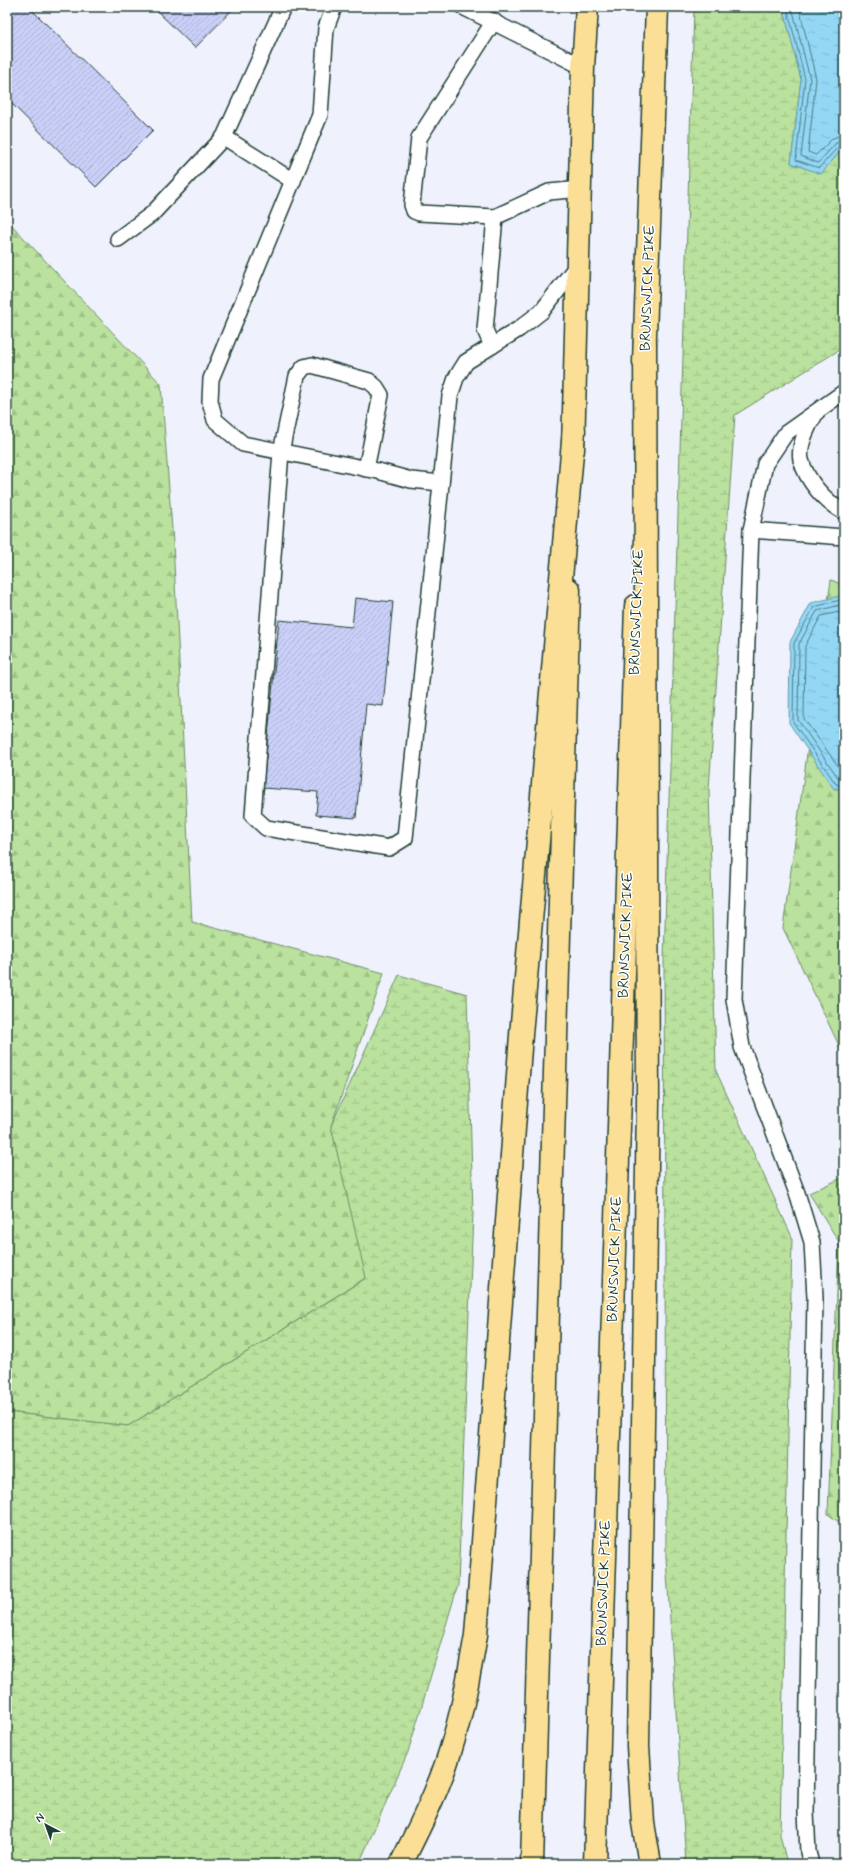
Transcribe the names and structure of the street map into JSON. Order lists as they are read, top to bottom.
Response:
{
  "streets": {
    "highway": ["BRUNSWICK PIKE"]
  },
  "north": "top left"
}
